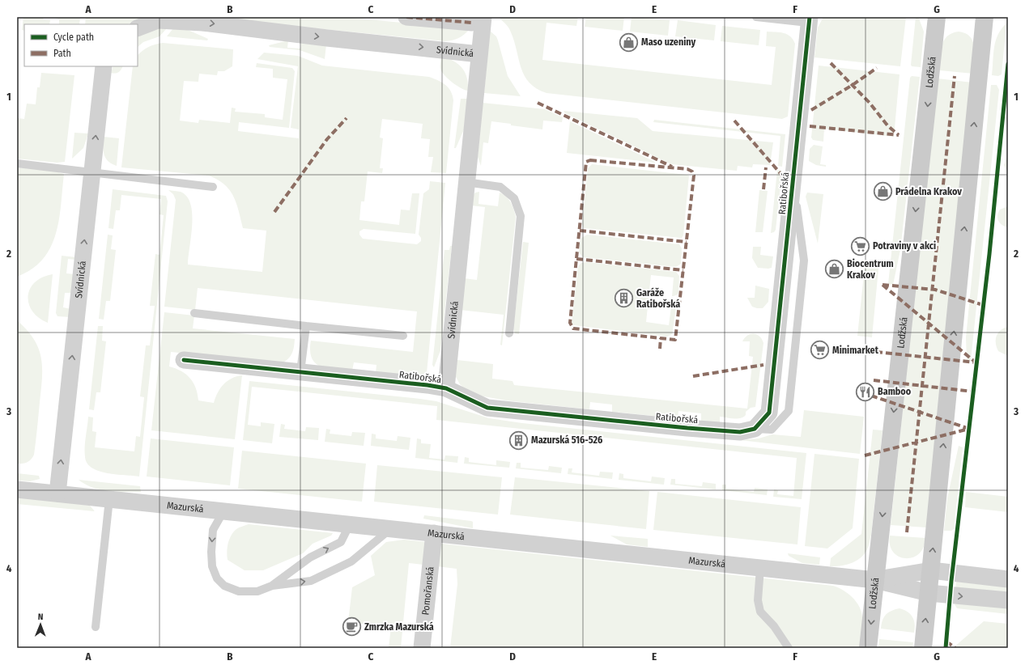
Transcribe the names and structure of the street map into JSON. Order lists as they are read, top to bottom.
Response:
{
  "streets": {
    "street": [
      "Svídnická",
      "Lodžská",
      "Ratibořská",
      "Mazurská",
      "Pomořanská"
    ]
  },
  "crossings": [
    ["Svídnická", "Ratibořská"],
    ["Svídnická", "Mazurská"],
    ["Lodžská", "Mazurská"],
    ["Mazurská", "Pomořanská"]
  ],
  "places": {
    "shop": ["Maso uzeniny", "Prádelna Krakov", "Biocentrum Krakov"],
    "supermarket": ["Potraviny v akci", "Minimarket"],
    "building": ["Garáže Ratibořská", "Mazurská 516-526"],
    "restaurant": ["Bamboo"],
    "cafe": ["Zmrzka Mazurská"]
  },
  "legend": ["Cycle path", "Path"],
  "north": "top",
  "grid": {
    "columns": [
      "A",
      "B",
      "C",
      "D",
      "E",
      "F",
      "G"
    ],
    "rows": [
      "1",
      "2",
      "3",
      "4"
    ]
  }
}
